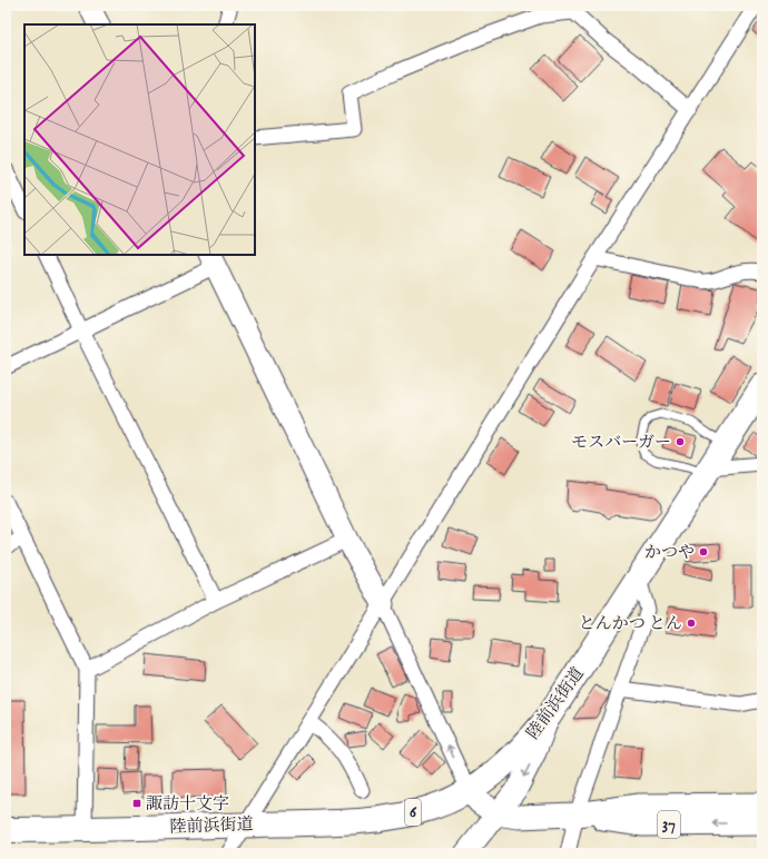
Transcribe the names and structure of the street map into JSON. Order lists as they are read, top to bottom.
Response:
{
  "streets": {
    "highway": ["陸前浜街道", "6"],
    "main road": ["37"]
  },
  "crossings": [
    ["陸前浜街道", "37"]
  ],
  "places": {
    "other": ["モスバーガー", "かつや", "とんかつ とん"],
    "transit": ["諏訪十文字"]
  }
}
